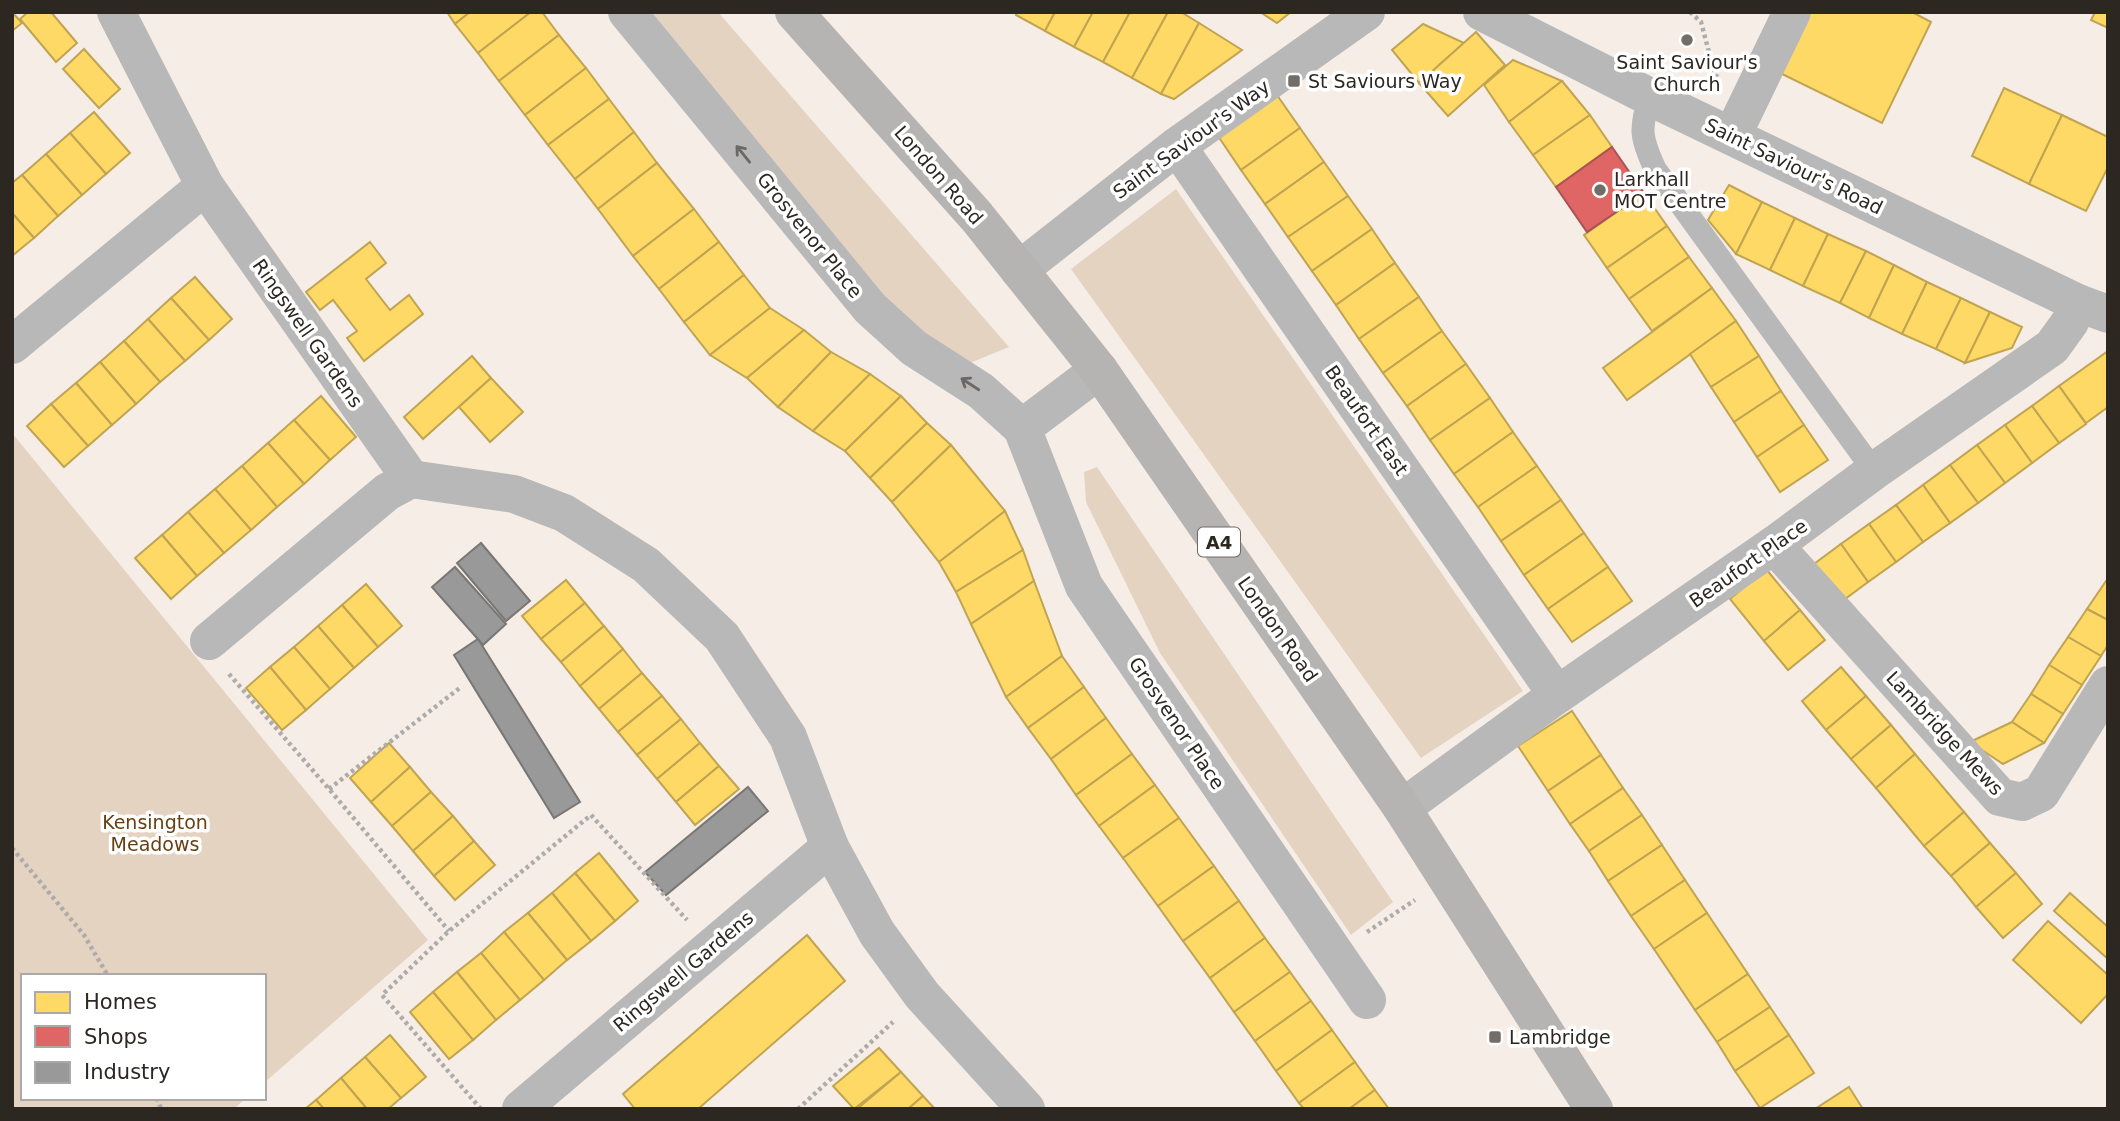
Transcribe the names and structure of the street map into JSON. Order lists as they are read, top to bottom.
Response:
{
  "streets": {
    "highway": ["London Road", "A4"],
    "street": [
      "Saint Saviour's Way",
      "Saint Saviour's Road",
      "Grosvenor Place",
      "Ringswell Gardens",
      "Beaufort East",
      "Beaufort Place",
      "Lambridge Mews"
    ]
  },
  "crossings": [
    ["Saint Saviour's Way", "London Road"],
    ["Saint Saviour's Way", "Beaufort East"],
    ["Saint Saviour's Road", "Beaufort Place"],
    ["London Road", "Beaufort Place"],
    ["Beaufort East", "Beaufort Place"],
    ["Beaufort Place", "Lambridge Mews"]
  ],
  "one_way": ["Grosvenor Place"],
  "parks": ["Kensington Meadows"],
  "places": {
    "other": ["Saint Saviour's Church", "Larkhall MOT Centre"],
    "transit": ["St Saviours Way", "Lambridge"]
  },
  "legend": ["Homes", "Shops", "Industry"]
}
